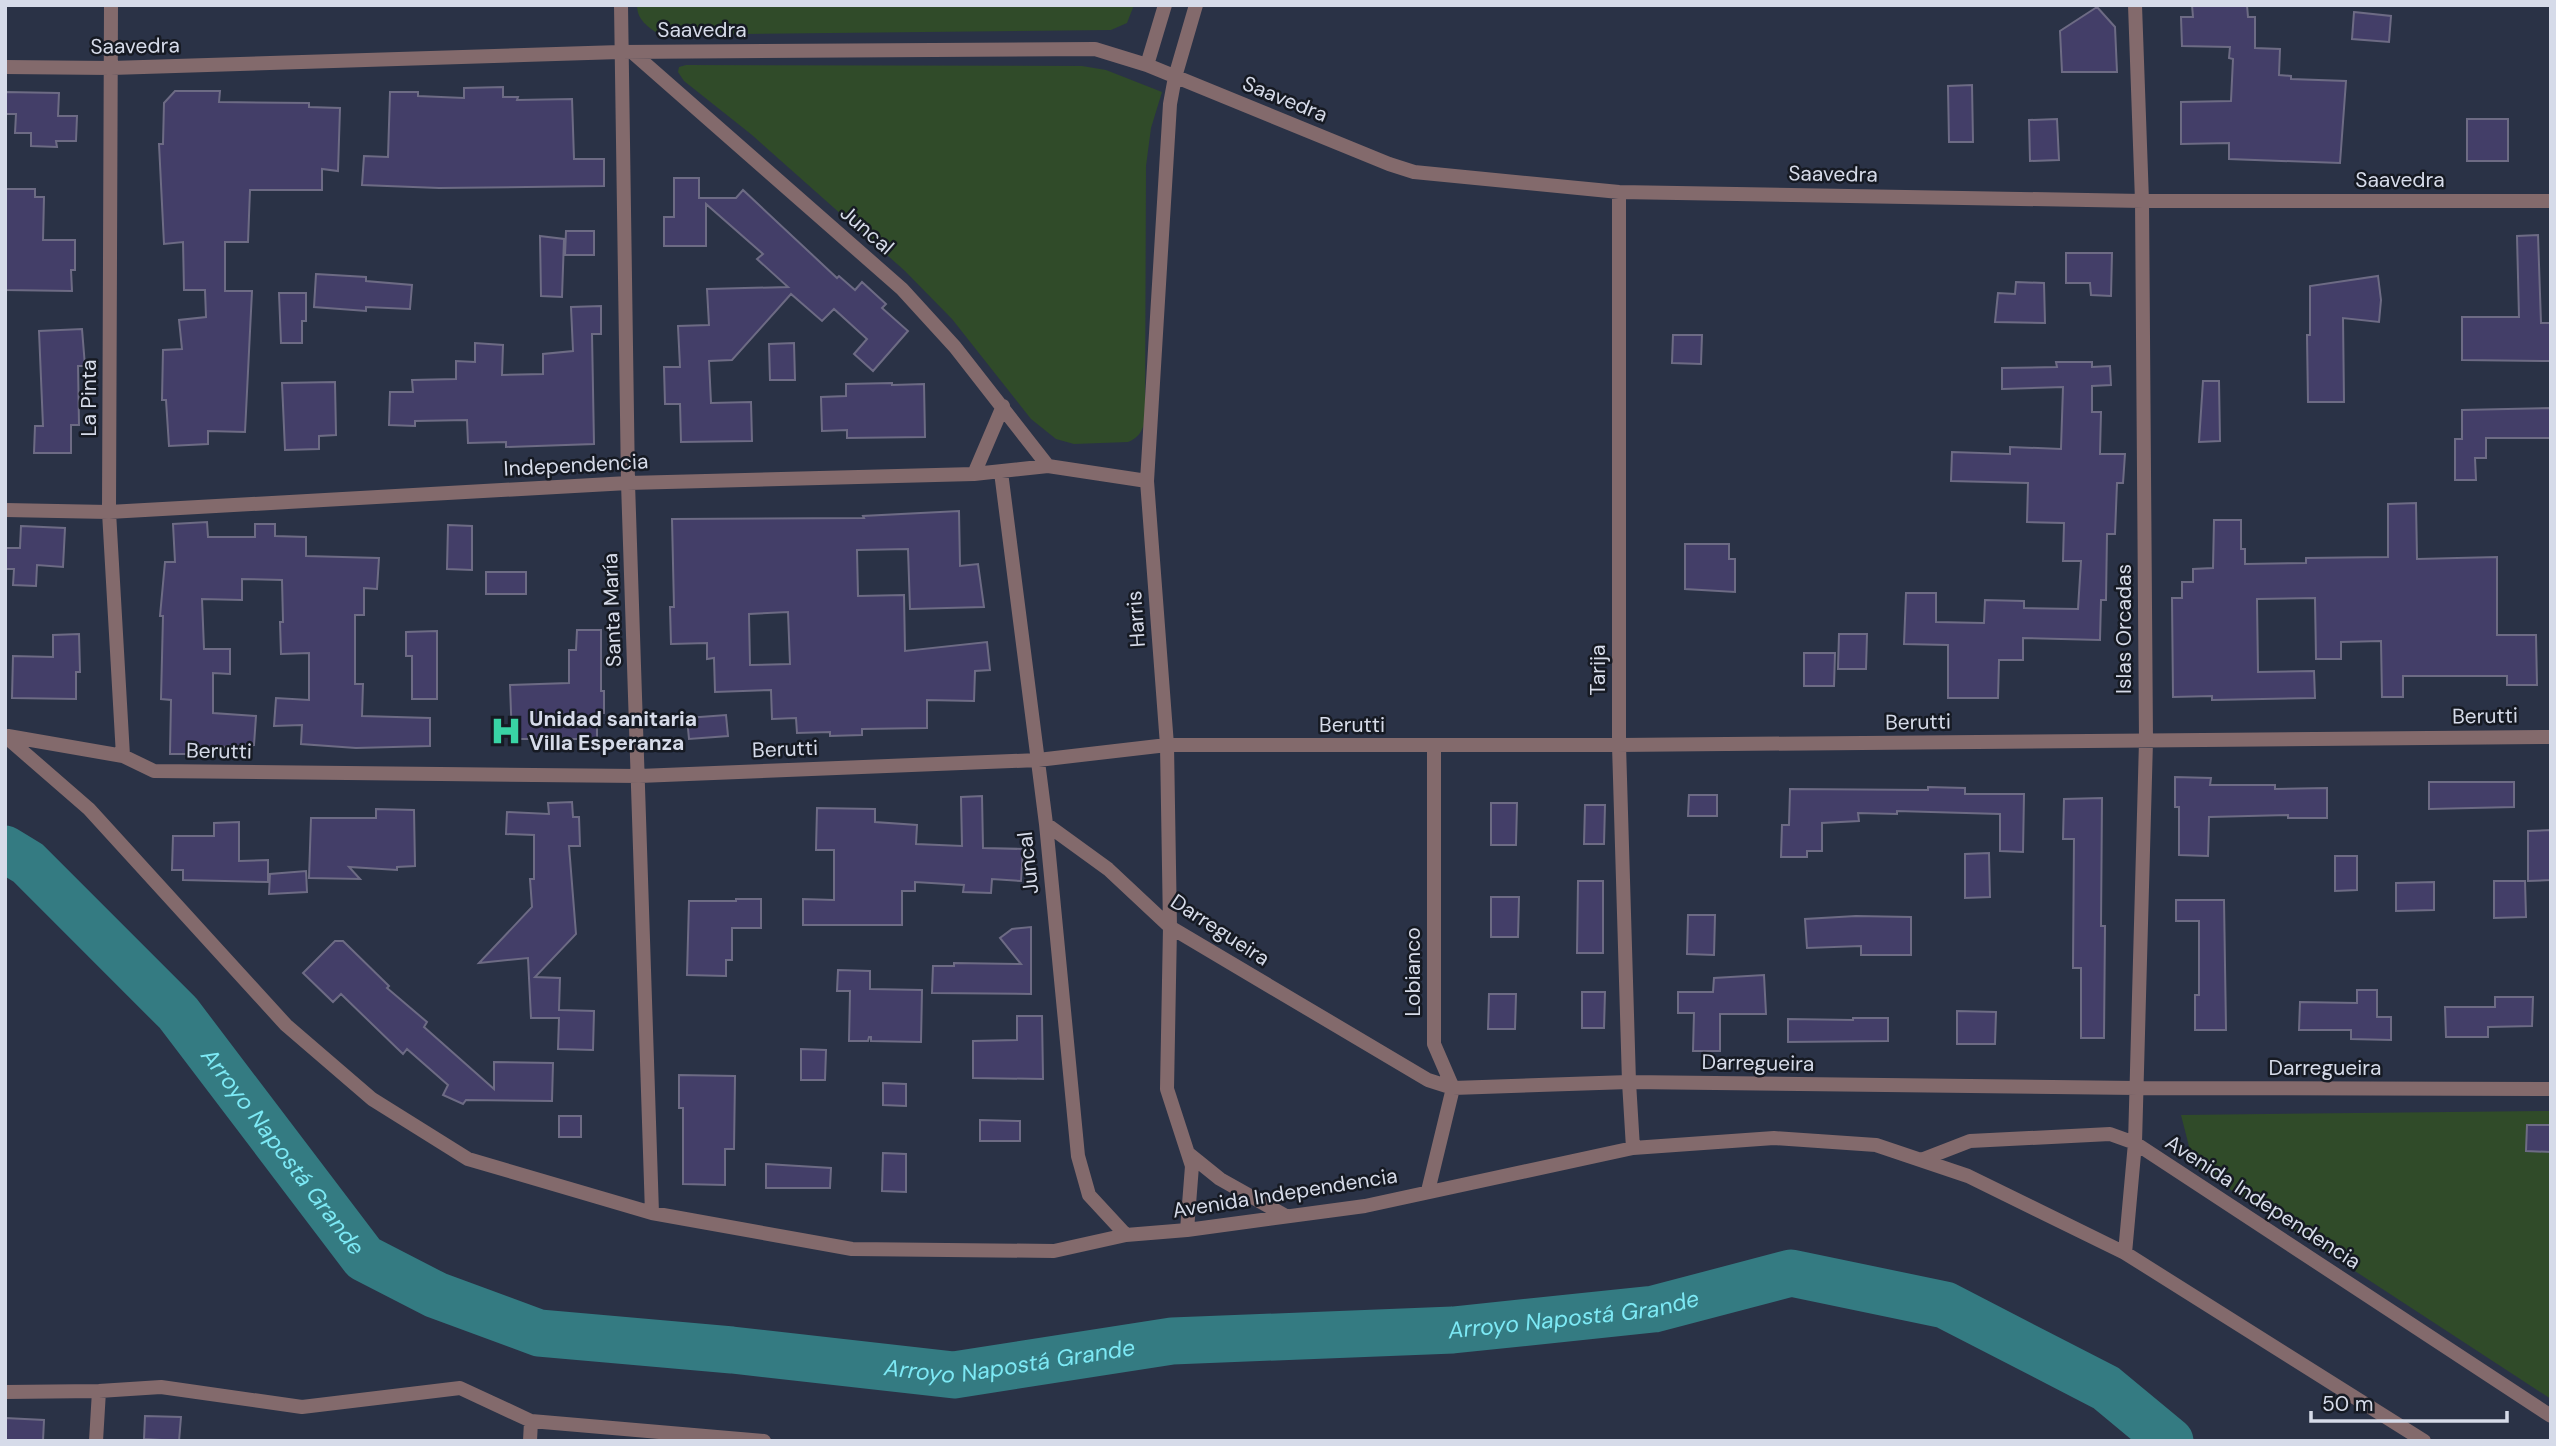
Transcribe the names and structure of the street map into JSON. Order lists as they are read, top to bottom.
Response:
{
  "streets": {
    "street": [
      "Saavedra",
      "Juncal",
      "La Pinta",
      "Independencia",
      "Santa María",
      "Harris",
      "Islas Orcadas",
      "Tarija",
      "Berutti",
      "Darregueira",
      "Lobianco",
      "Avenida Independencia"
    ]
  },
  "crossings": [
    ["Saavedra", "Juncal"],
    ["Saavedra", "La Pinta"],
    ["Saavedra", "Santa María"],
    ["Saavedra", "Harris"],
    ["Saavedra", "Islas Orcadas"],
    ["Saavedra", "Tarija"],
    ["Juncal", "Independencia"],
    ["Juncal", "Santa María"],
    ["Juncal", "Berutti"],
    ["Juncal", "Darregueira"],
    ["Juncal", "Avenida Independencia"],
    ["La Pinta", "Independencia"],
    ["La Pinta", "Berutti"],
    ["Independencia", "Santa María"],
    ["Independencia", "Harris"],
    ["Santa María", "Berutti"],
    ["Santa María", "Avenida Independencia"],
    ["Harris", "Berutti"],
    ["Harris", "Darregueira"],
    ["Harris", "Avenida Independencia"],
    ["Islas Orcadas", "Berutti"],
    ["Islas Orcadas", "Darregueira"],
    ["Islas Orcadas", "Avenida Independencia"],
    ["Tarija", "Berutti"],
    ["Tarija", "Darregueira"],
    ["Tarija", "Avenida Independencia"],
    ["Berutti", "Lobianco"],
    ["Darregueira", "Lobianco"]
  ],
  "water": ["Arroyo Napostá Grande"],
  "places": {
    "hospital": ["Unidad sanitaria Villa Esperanza"]
  },
  "scale_bar": "50 m"
}
